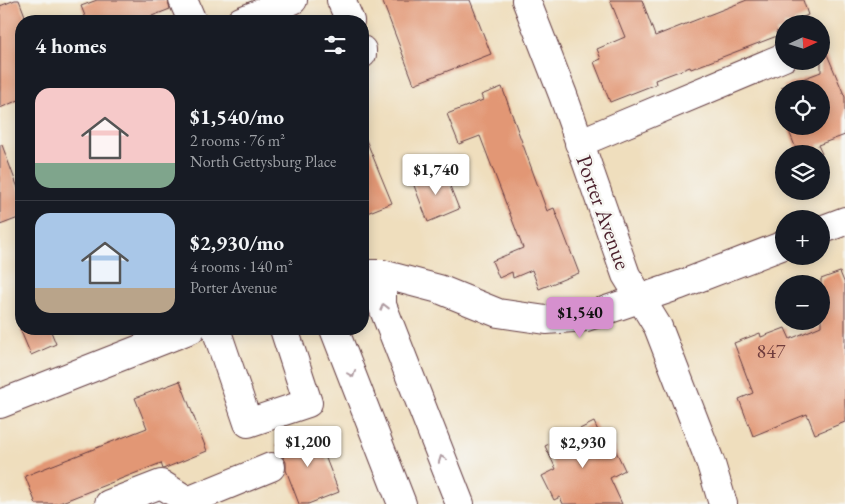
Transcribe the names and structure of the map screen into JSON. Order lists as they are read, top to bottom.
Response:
{
  "streets": {
    "street": ["Porter Avenue"]
  },
  "house_numbers": ["847"],
  "north": "right",
  "page": {
    "map_buttons": ["+", "−"],
    "heading": "4 homes",
    "list": [
      {
        "name": "$1,540/mo",
        "note": "2 rooms · 76 m² · North Gettysburg Place"
      },
      {
        "name": "$2,930/mo",
        "note": "4 rooms · 140 m² · Porter Avenue"
      }
    ],
    "price": [
      "$1,740",
      "$1,540",
      "$1,200",
      "$2,930"
    ]
  }
}
